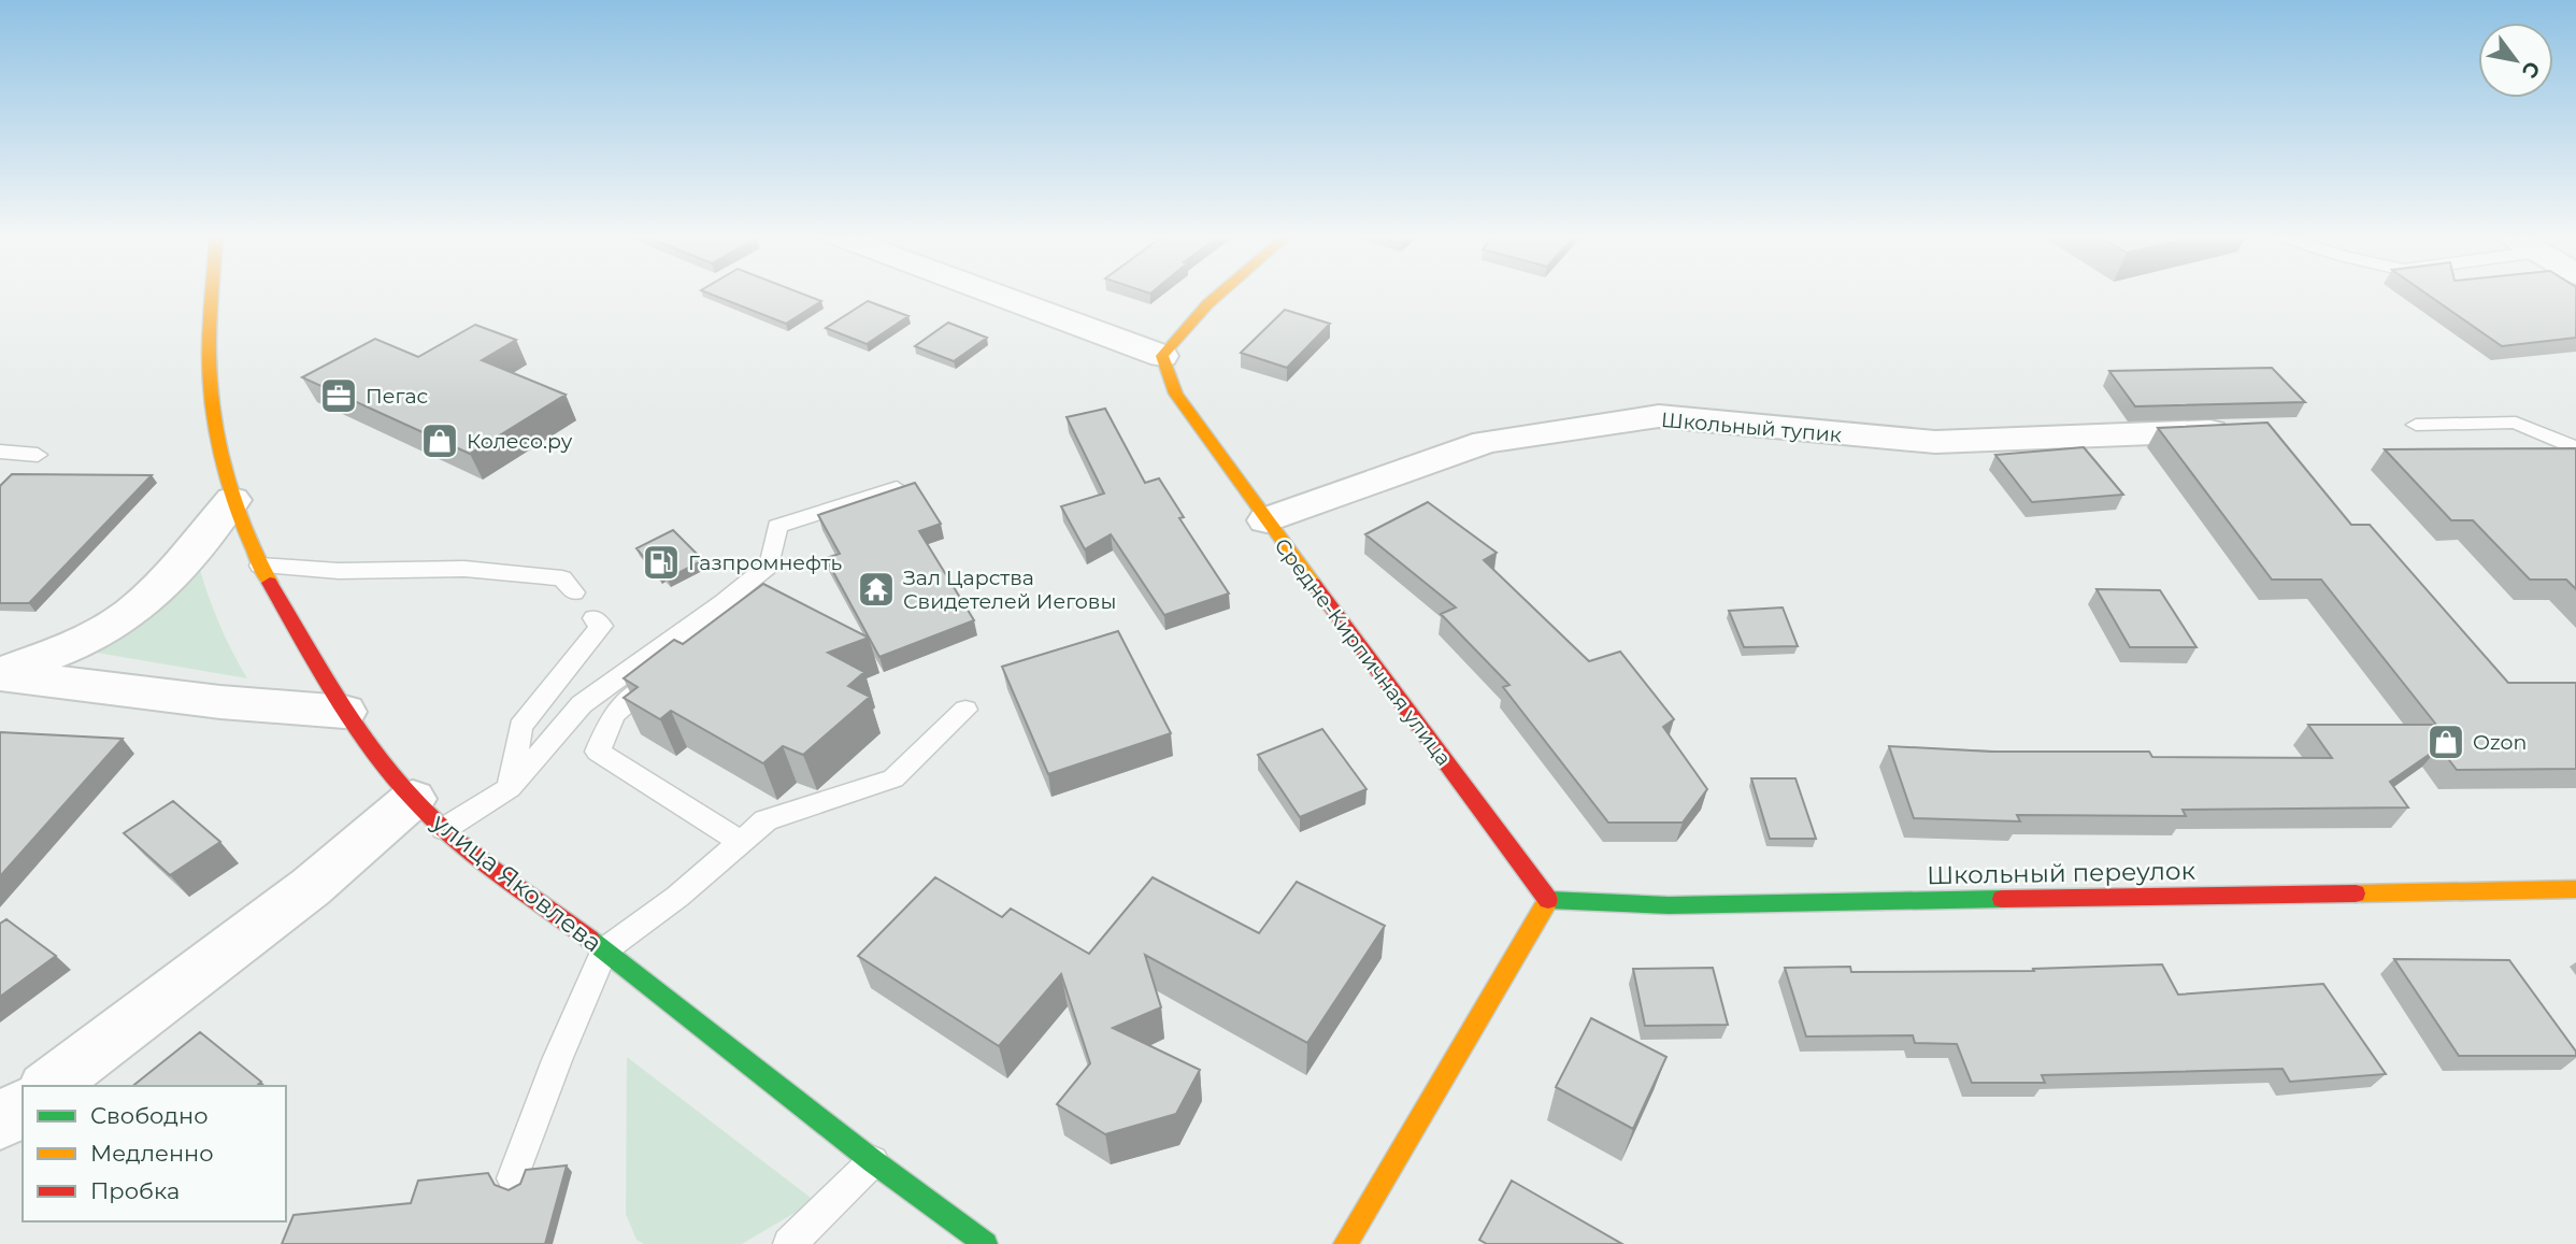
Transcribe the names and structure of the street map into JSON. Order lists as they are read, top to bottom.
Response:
{
  "streets": {
    "street": [
      "Школьный тупик",
      "Средне-Кирпичная улица",
      "Школьный переулок",
      "улица Яковлева"
    ]
  },
  "crossings": [
    ["Школьный тупик", "Средне-Кирпичная улица"],
    ["Средне-Кирпичная улица", "Школьный переулок"]
  ],
  "places": {
    "office": ["Пегас"],
    "shop": ["Колесо.ру", "Ozon"],
    "fuel station": ["Газпромнефть"],
    "temple": ["Зал Царства Свидетелей Иеговы"]
  },
  "legend": ["Свободно", "Медленно", "Пробка"],
  "north": "bottom right"
}
